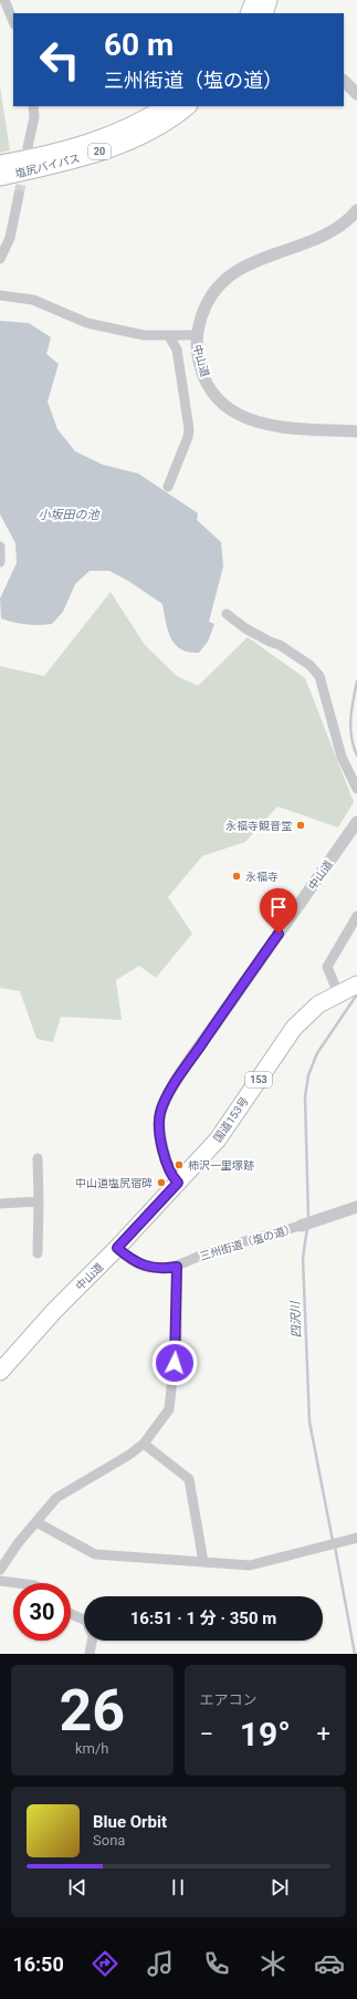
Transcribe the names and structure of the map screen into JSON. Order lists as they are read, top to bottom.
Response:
{
  "streets": {
    "highway": [
      "20",
      "塩尻バイパス",
      "中山道",
      "153",
      "国道153号"
    ],
    "street": ["三州街道（塩の道）"]
  },
  "crossings": [
    ["中山道", "国道153号"],
    ["中山道", "三州街道（塩の道）"]
  ],
  "water": ["小坂田の池", "四沢川"],
  "places": [
    "永福寺観音堂",
    "永福寺",
    "柿沢一里塚跡",
    "中山道塩尻宿碑"
  ],
  "page": {
    "turn": ["60 m", "三州街道（塩の道）"],
    "limit": "30",
    "trip": "16:51 · 1 分 · 350 m",
    "tile": [
      ["26", "km/h"],
      "エアコン"
    ],
    "heat": ["−", "19°", "+"],
    "song": ["Blue Orbit", "Sona"],
    "tabs": "16:50"
  }
}
